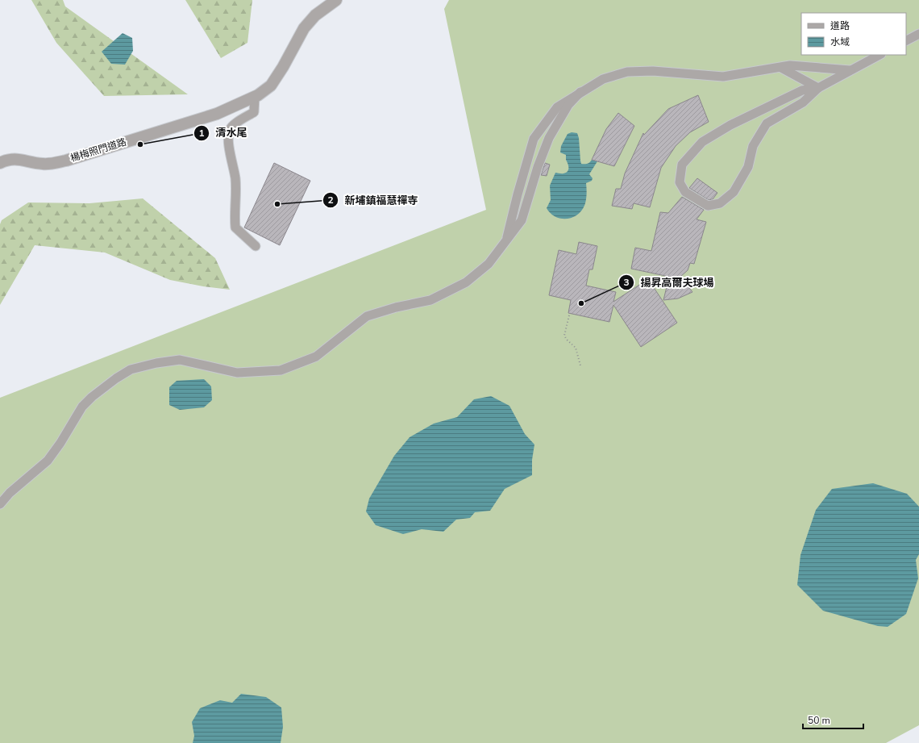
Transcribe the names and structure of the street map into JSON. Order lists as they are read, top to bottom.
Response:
{
  "streets": {
    "street": ["楊梅照門道路"]
  },
  "places": ["清水尾", "新埔鎮福慧禪寺", "揚昇高爾夫球場"],
  "legend": ["道路", "水域"],
  "scale_bar": "50 m"
}
